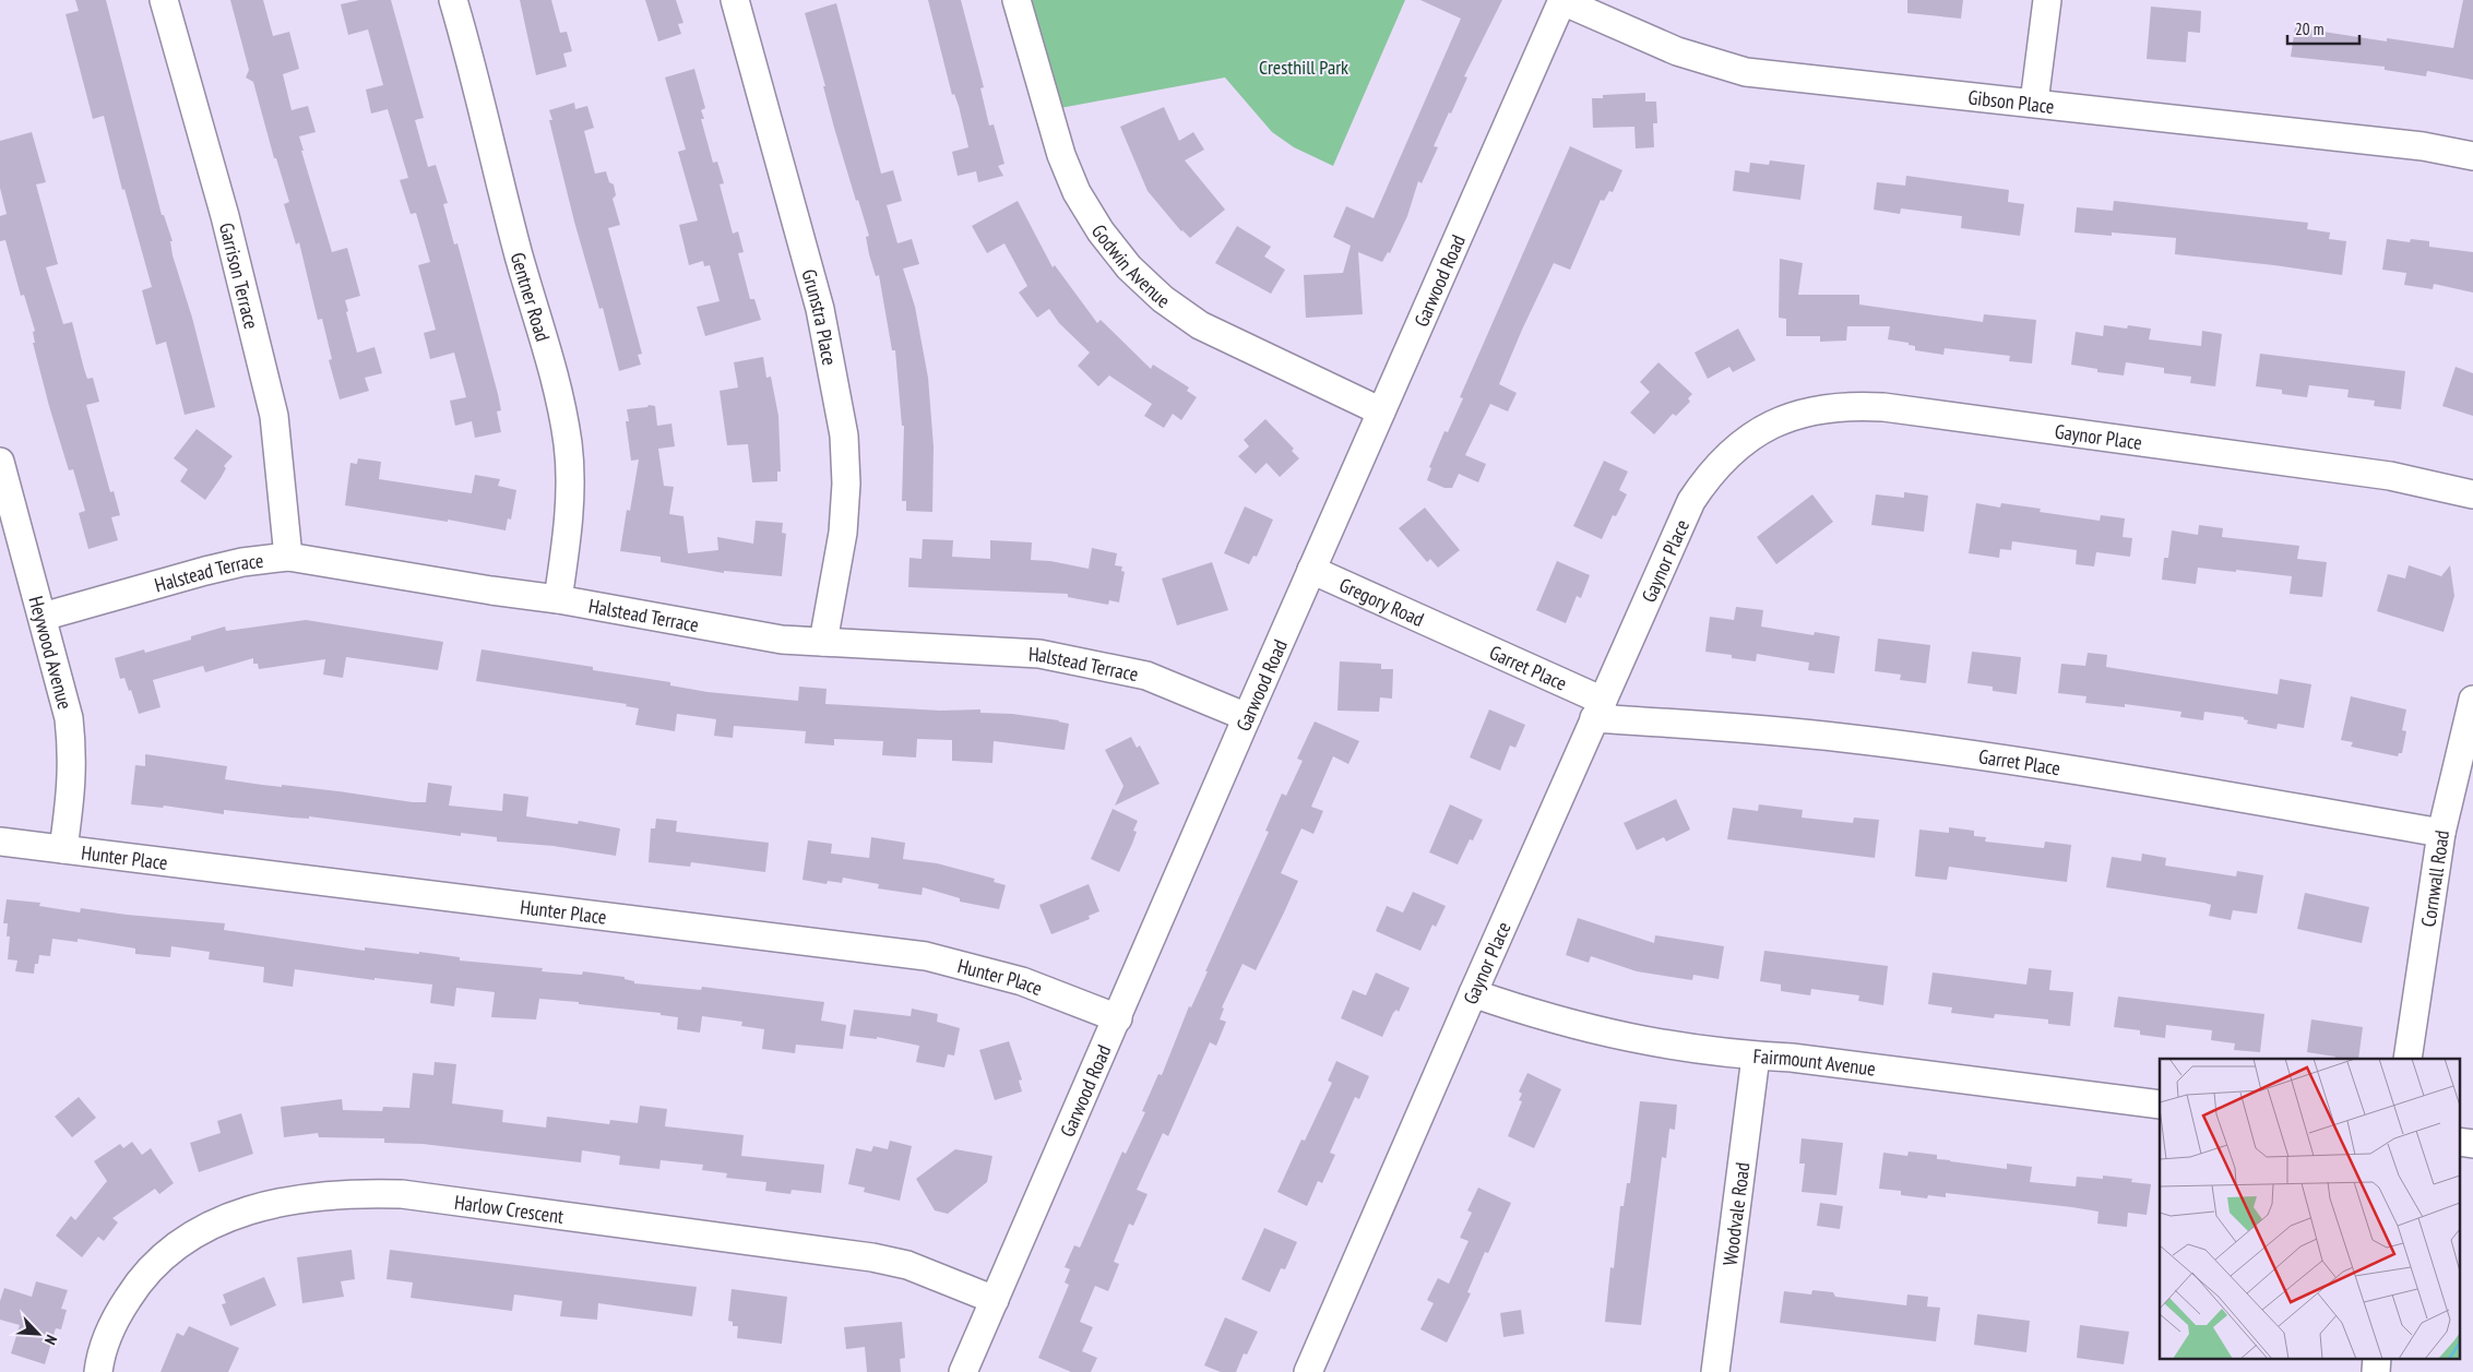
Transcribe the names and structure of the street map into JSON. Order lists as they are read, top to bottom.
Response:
{
  "streets": {
    "street": [
      "Gibson Place",
      "Godwin Avenue",
      "Garrison Terrace",
      "Garwood Road",
      "Gentner Road",
      "Grunstra Place",
      "Gaynor Place",
      "Halstead Terrace",
      "Gregory Road",
      "Heywood Avenue",
      "Garret Place",
      "Hunter Place",
      "Cornwall Road",
      "Fairmount Avenue",
      "Harlow Crescent",
      "Woodvale Road"
    ]
  },
  "crossings": [
    ["Gibson Place", "Garwood Road"],
    ["Godwin Avenue", "Garwood Road"],
    ["Garrison Terrace", "Halstead Terrace"],
    ["Garwood Road", "Halstead Terrace"],
    ["Garwood Road", "Gregory Road"],
    ["Garwood Road", "Hunter Place"],
    ["Garwood Road", "Harlow Crescent"],
    ["Gentner Road", "Halstead Terrace"],
    ["Grunstra Place", "Halstead Terrace"],
    ["Gaynor Place", "Garret Place"],
    ["Gaynor Place", "Fairmount Avenue"],
    ["Halstead Terrace", "Heywood Avenue"],
    ["Gregory Road", "Garret Place"],
    ["Heywood Avenue", "Hunter Place"],
    ["Garret Place", "Cornwall Road"],
    ["Fairmount Avenue", "Woodvale Road"]
  ],
  "parks": ["Cresthill Park"],
  "scale_bar": "20 m",
  "north": "bottom right"
}
